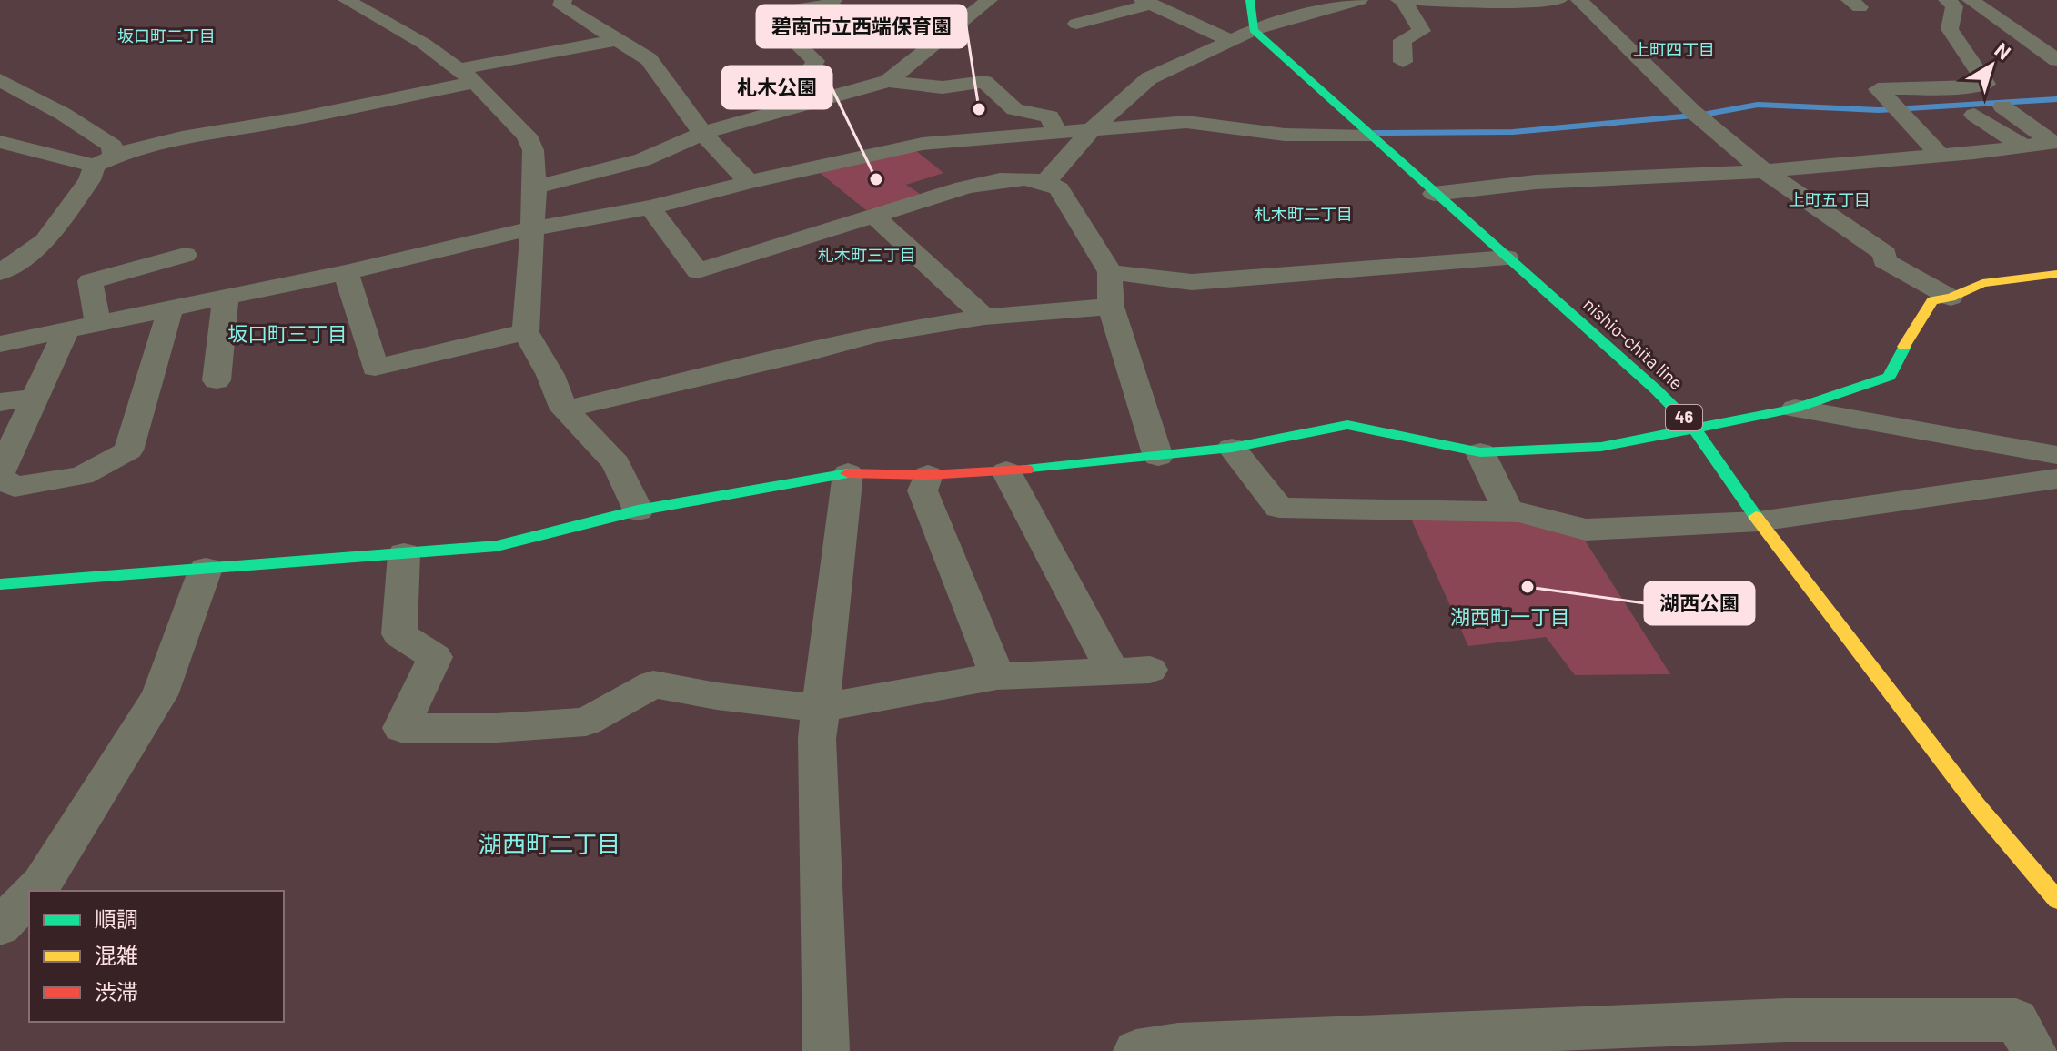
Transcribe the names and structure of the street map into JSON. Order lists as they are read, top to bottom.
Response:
{
  "streets": {
    "street": ["nishio-chita line", "46"]
  },
  "districts": [
    "坂口町二丁目",
    "上町四丁目",
    "上町五丁目",
    "札木町二丁目",
    "札木町三丁目",
    "坂口町三丁目",
    "湖西町一丁目",
    "湖西町二丁目"
  ],
  "places": ["碧南市立西端保育園", "札木公園", "湖西公園"],
  "legend": ["順調", "混雑", "渋滞"],
  "north": "top right"
}
